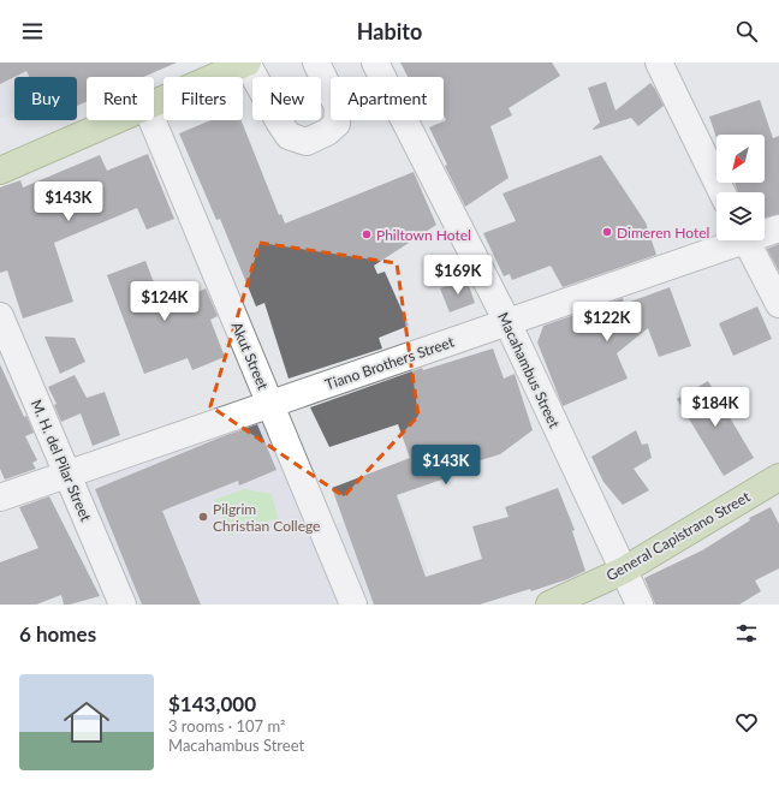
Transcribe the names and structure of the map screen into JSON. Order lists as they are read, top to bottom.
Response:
{
  "streets": {
    "main road": ["General Capistrano Street"],
    "street": [
      "Akut Street",
      "Tiano Brothers Street",
      "Macahambus Street",
      "M. H. del Pilar Street"
    ]
  },
  "crossings": [
    ["Akut Street", "Tiano Brothers Street"],
    ["Tiano Brothers Street", "Macahambus Street"],
    ["Tiano Brothers Street", "M. H. del Pilar Street"],
    ["Macahambus Street", "General Capistrano Street"]
  ],
  "places": ["Dimeren Hotel", "Philtown Hotel", "Pilgrim Christian College"],
  "north": "bottom left",
  "page": {
    "header": "Habito",
    "chip": [
      "Buy",
      "Rent",
      "Filters",
      "New",
      "Apartment"
    ],
    "price": [
      "$143K",
      "$169K",
      "$124K",
      "$122K",
      "$184K",
      "$143K"
    ],
    "heading": "6 homes",
    "list": [
      {
        "name": "$143,000",
        "note": "3 rooms · 107 m² · Macahambus Street"
      }
    ]
  }
}
